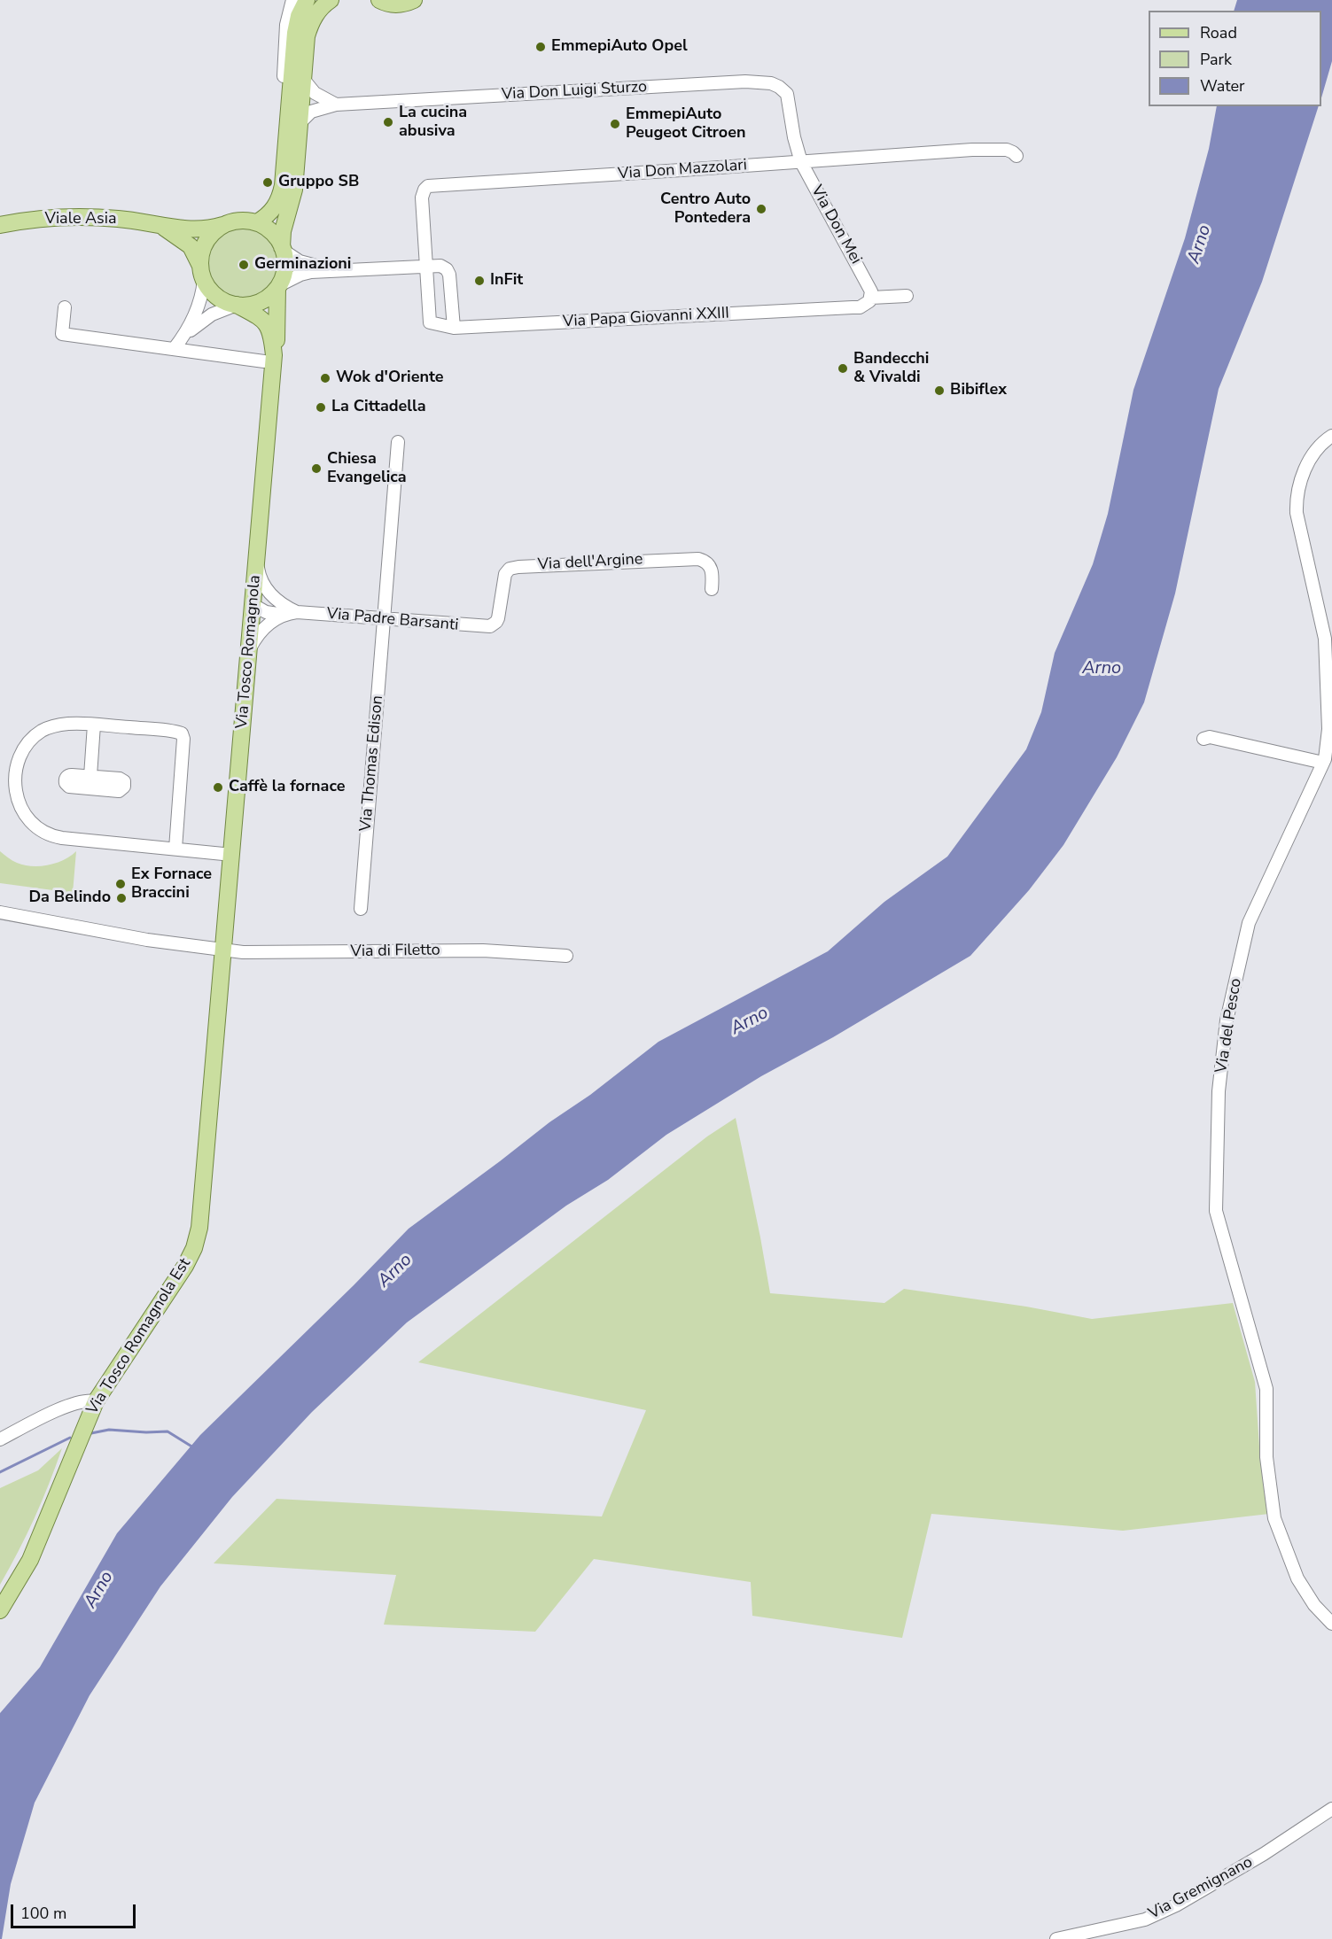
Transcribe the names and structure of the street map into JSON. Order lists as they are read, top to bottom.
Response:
{
  "streets": {
    "main road": ["Viale Asia", "Via Tosco Romagnola", "Via Tosco Romagnola Est"],
    "street": [
      "Via Don Luigi Sturzo",
      "Via Don Mazzolari",
      "Via Don Mei",
      "Via Papa Giovanni XXIII",
      "Via dell'Argine",
      "Via Padre Barsanti",
      "Via Thomas Edison",
      "Via di Filetto",
      "Via del Pesco",
      "Via Gremignano"
    ]
  },
  "crossings": [
    ["Via Don Luigi Sturzo", "Via Don Mei"],
    ["Via Don Mazzolari", "Via Don Mei"],
    ["Viale Asia", "Via Tosco Romagnola"],
    ["Via Don Mei", "Via Papa Giovanni XXIII"],
    ["Via dell'Argine", "Via Padre Barsanti"],
    ["Via Padre Barsanti", "Via Tosco Romagnola"],
    ["Via Padre Barsanti", "Via Thomas Edison"],
    ["Via Tosco Romagnola", "Via di Filetto"],
    ["Via Tosco Romagnola", "Via Tosco Romagnola Est"],
    ["Via di Filetto", "Via Tosco Romagnola Est"]
  ],
  "water": ["Arno"],
  "places": [
    "EmmepiAuto Opel",
    "La cucina abusiva",
    "EmmepiAuto Peugeot Citroen",
    "Gruppo SB",
    "Centro Auto Pontedera",
    "Germinazioni",
    "InFit",
    "Bandecchi & Vivaldi",
    "Wok d'Oriente",
    "Bibiflex",
    "La Cittadella",
    "Chiesa Evangelica",
    "Caffè la fornace",
    "Ex Fornace Braccini",
    "Da Belindo"
  ],
  "legend": ["Road", "Park", "Water"],
  "scale_bar": "100 m"
}
